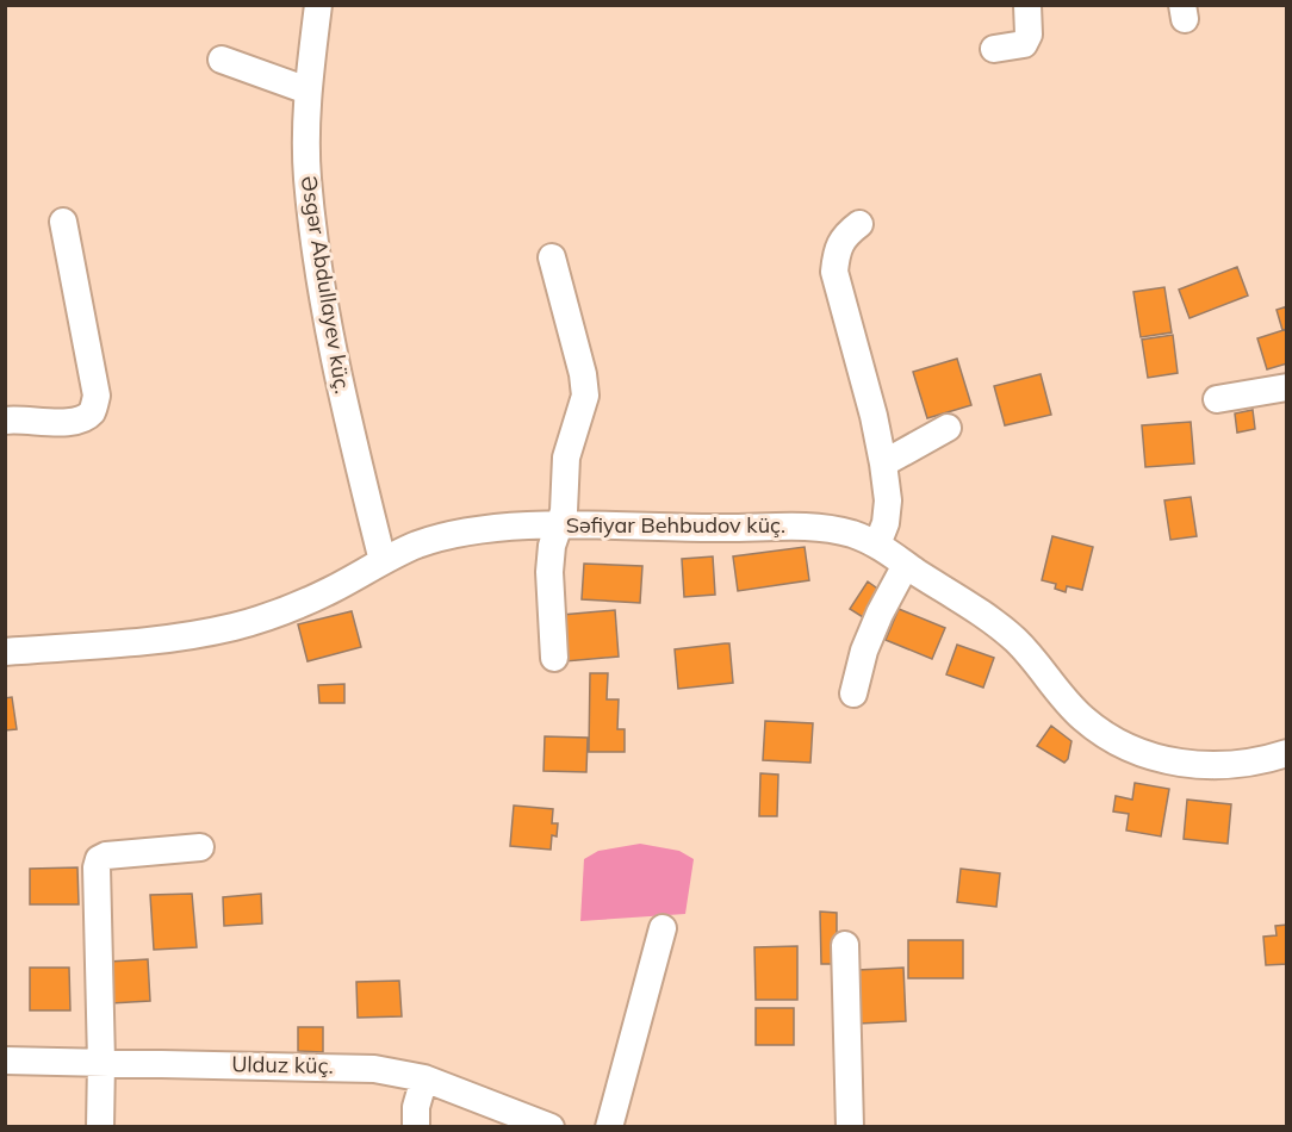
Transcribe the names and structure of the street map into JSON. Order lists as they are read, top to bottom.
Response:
{
  "streets": {
    "street": ["Əsgər Abdullayev küç.", "Səfiyar Behbudov küç.", "Ulduz küç."]
  },
  "crossings": [
    ["Əsgər Abdullayev küç.", "Səfiyar Behbudov küç."]
  ]
}
